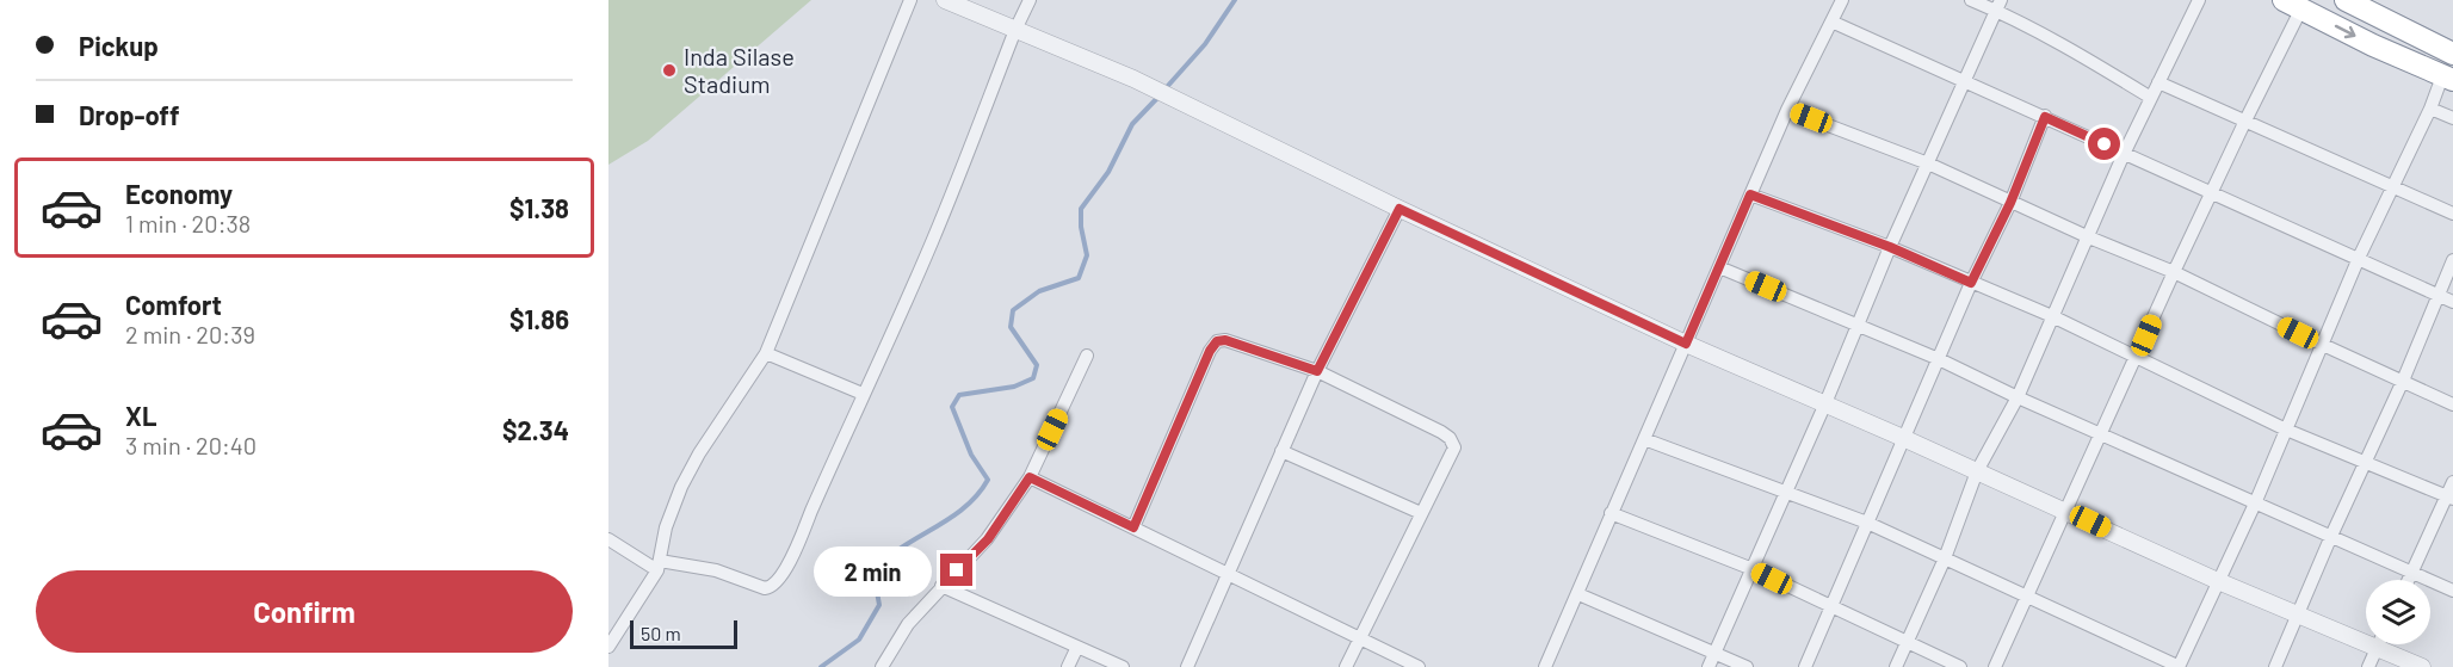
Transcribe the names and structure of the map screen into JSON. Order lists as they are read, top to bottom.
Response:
{
  "places": ["Inda Silase Stadium"],
  "scale_bar": "50 m",
  "page": {
    "banner": ["Pickup", "Drop-off"],
    "list": [
      {
        "name": "Economy",
        "note": "1 min · 20:38",
        "value": "$1.38"
      },
      {
        "name": "Comfort",
        "note": "2 min · 20:39",
        "value": "$1.86"
      },
      {
        "name": "XL",
        "note": "3 min · 20:40",
        "value": "$2.34"
      }
    ],
    "bubble": "2 min",
    "buttons": "Confirm",
    "scale": "50 m"
  }
}
